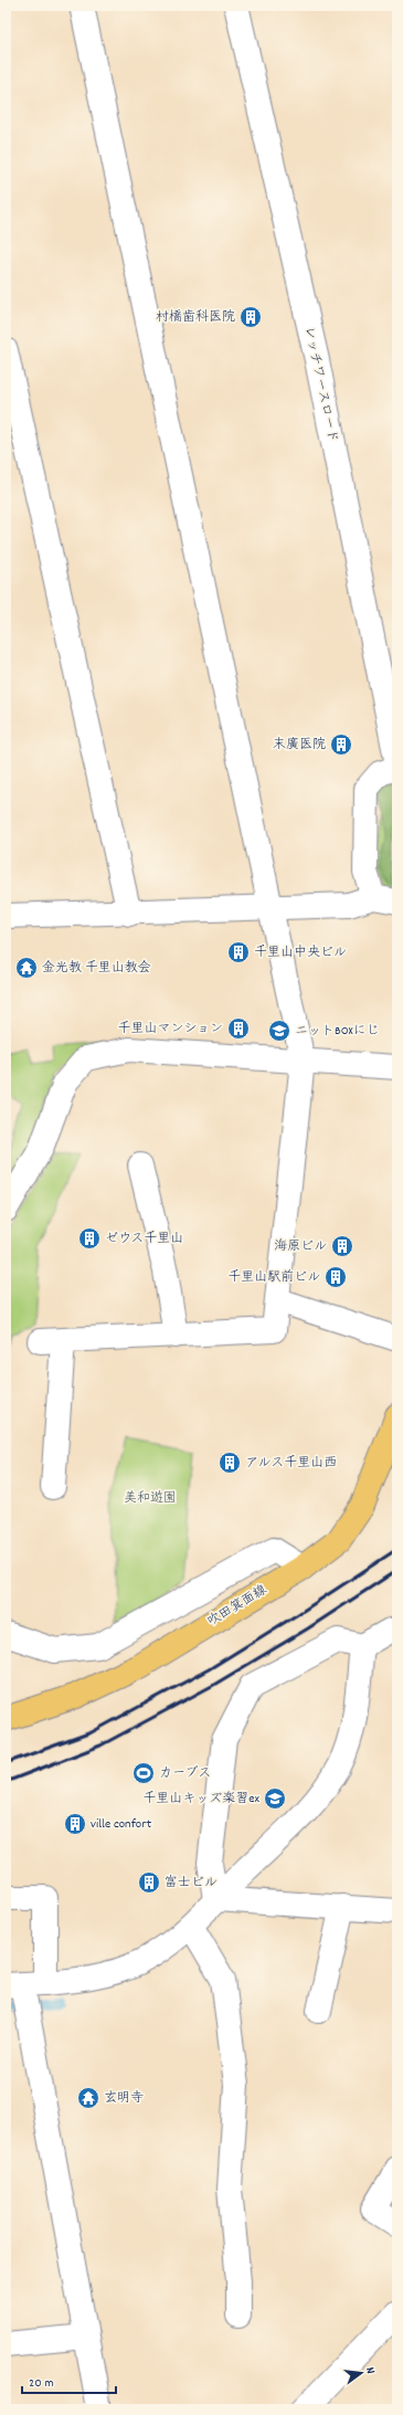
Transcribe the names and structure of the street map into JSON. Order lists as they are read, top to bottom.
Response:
{
  "streets": {
    "main road": ["吹田箕面線"],
    "street": ["レッチワースロード"]
  },
  "parks": ["美和遊園"],
  "places": {
    "building": [
      "村橋歯科医院",
      "末廣医院",
      "千里山中央ビル",
      "千里山マンション",
      "ゼウス千里山",
      "海原ビル",
      "千里山駅前ビル",
      "アルス千里山西",
      "ville confort",
      "富士ビル"
    ],
    "temple": ["金光教 千里山教会", "玄明寺"],
    "school or university": ["ニットBOXにじ", "千里山キッズ楽習ex"],
    "sports": ["カーブス"]
  },
  "scale_bar": "20 m",
  "north": "right"
}
